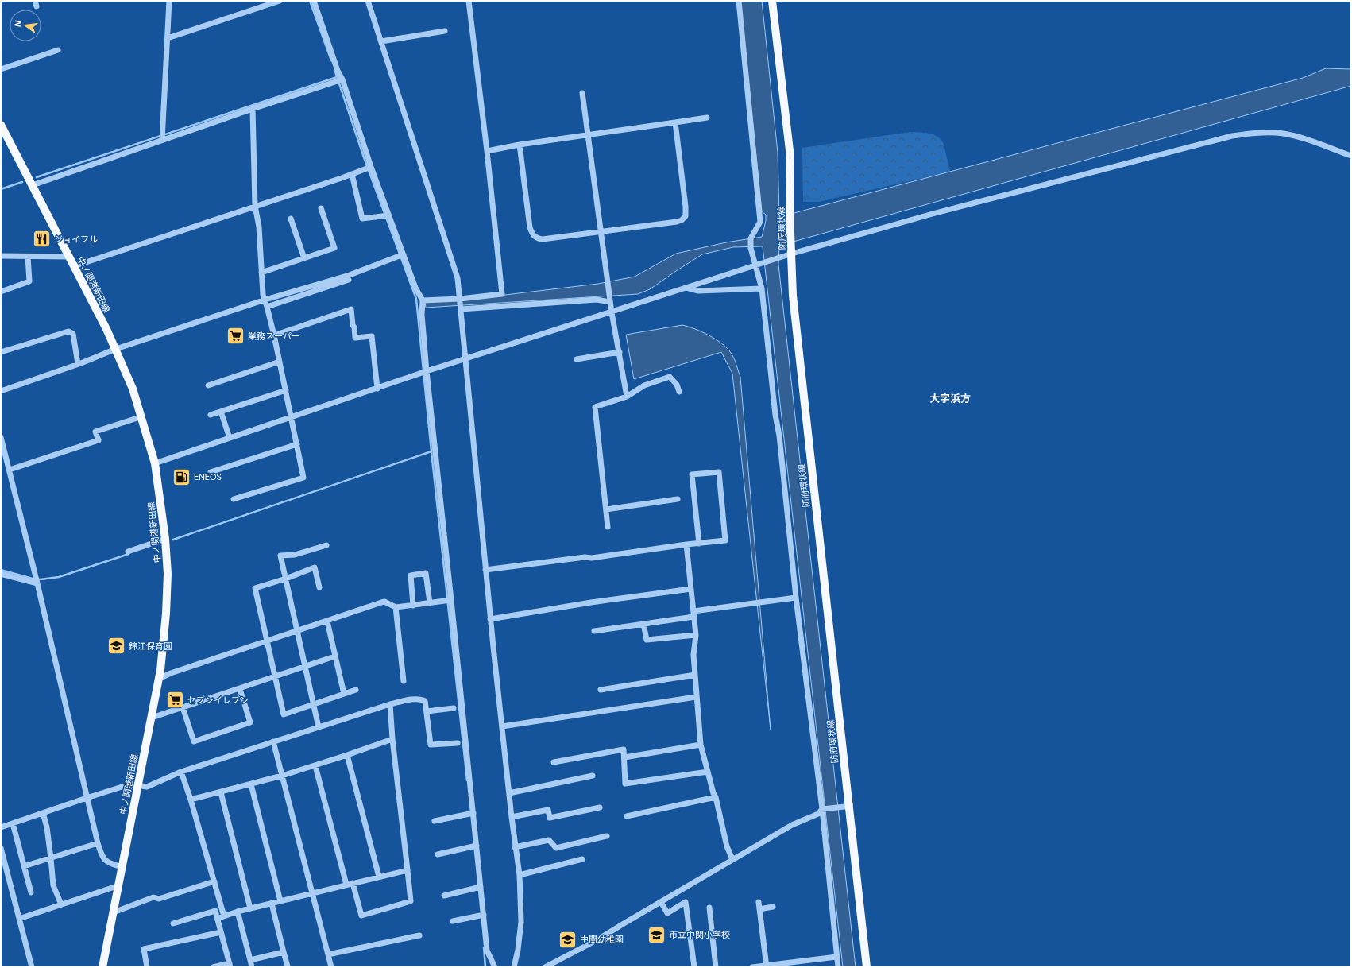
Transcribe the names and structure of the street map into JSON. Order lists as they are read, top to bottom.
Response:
{
  "streets": {
    "main road": ["防府環状線", "中ノ関港新田線"]
  },
  "districts": ["大字浜方"],
  "places": {
    "restaurant": ["ジョイフル"],
    "supermarket": ["業務スーパー", "セブンイレブン"],
    "fuel station": ["ENEOS"],
    "school or university": ["錦江保育園", "市立中関小学校", "中関幼稚園"]
  },
  "north": "left"
}
